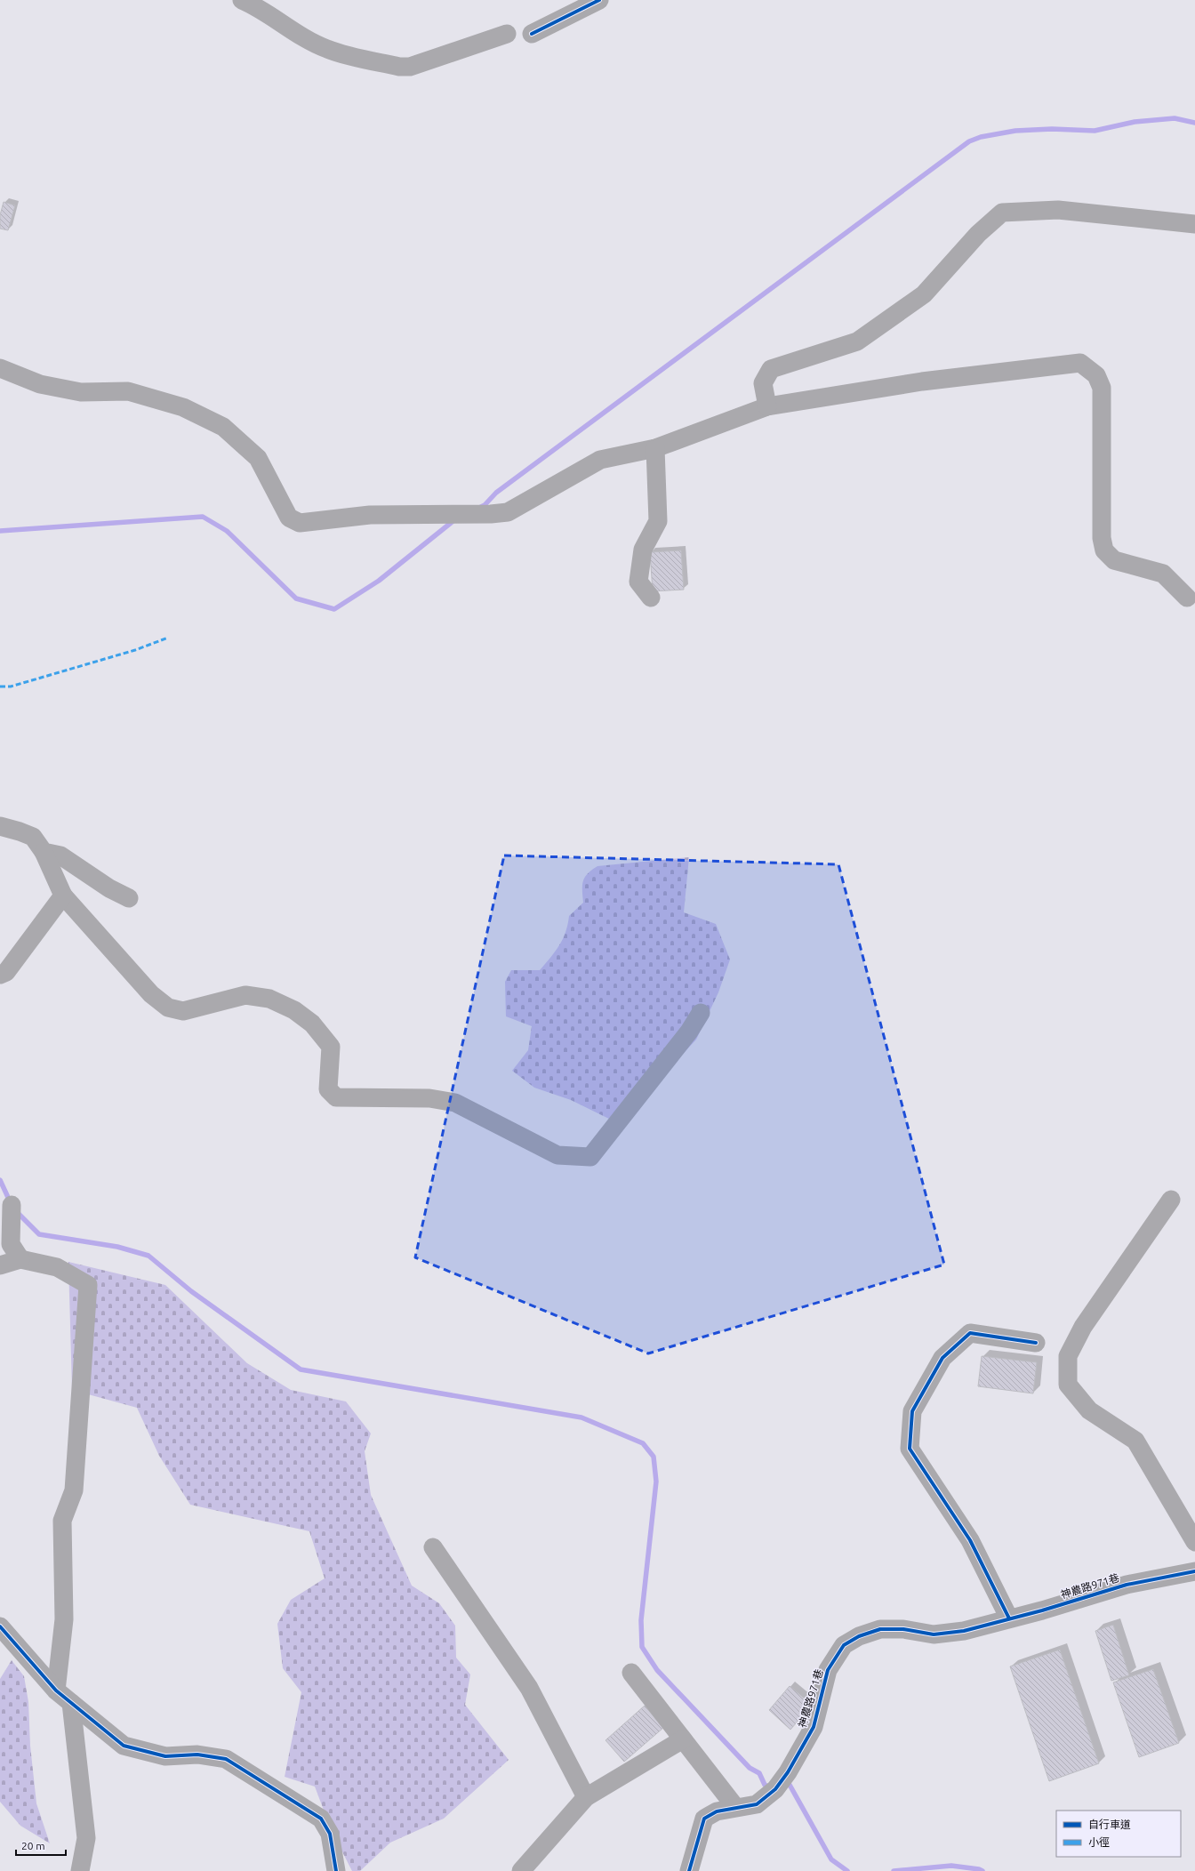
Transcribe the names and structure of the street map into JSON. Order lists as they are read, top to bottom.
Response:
{
  "streets": {
    "street": ["神農路971巷"]
  },
  "legend": ["自行車道", "小徑"],
  "scale_bar": "20 m"
}
